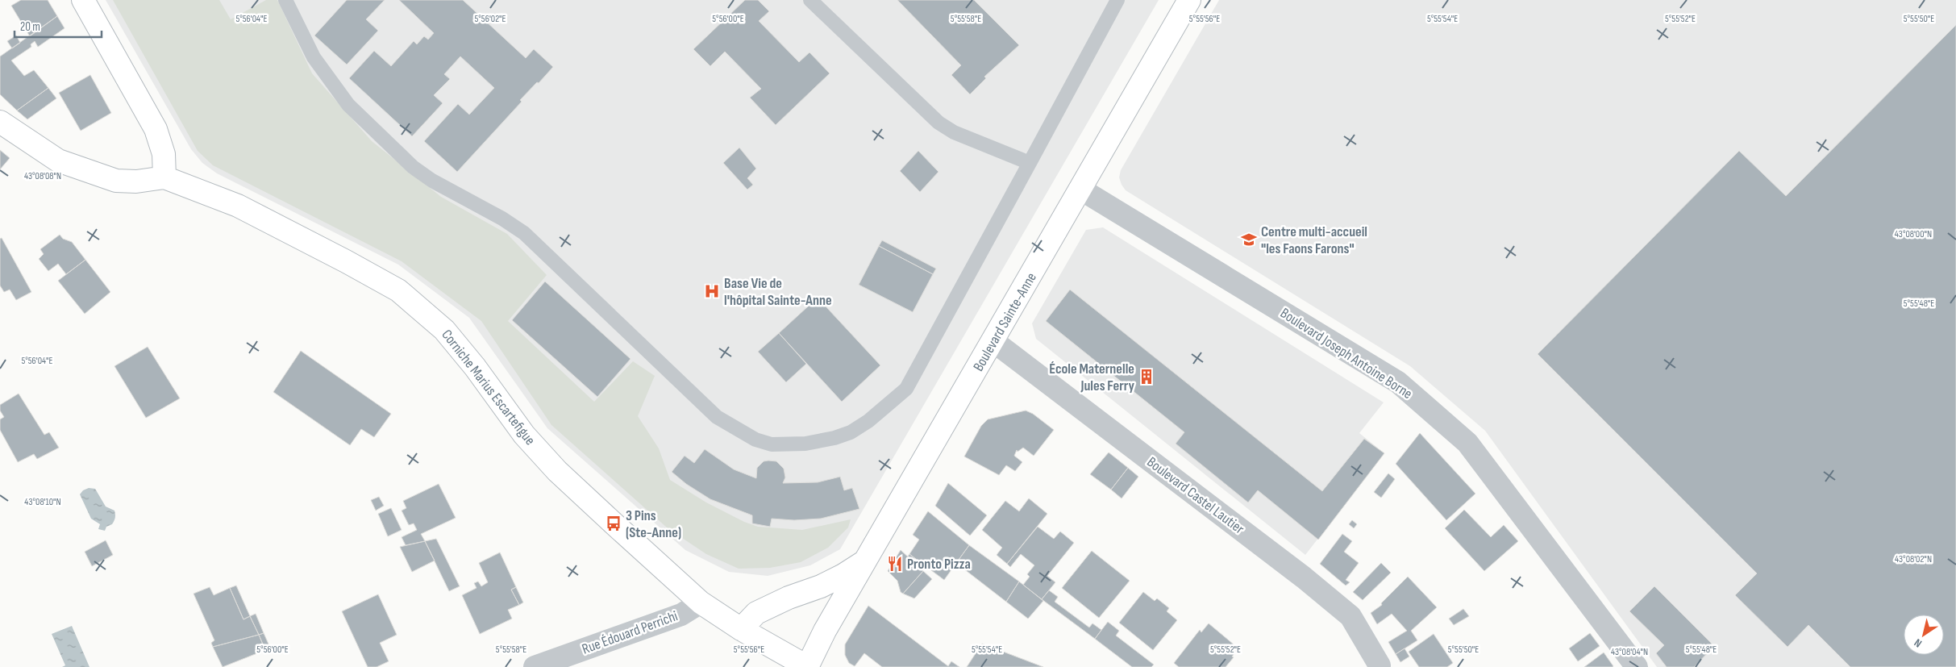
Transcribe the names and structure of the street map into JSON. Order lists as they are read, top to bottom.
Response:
{
  "streets": {
    "street": [
      "Boulevard Sainte-Anne",
      "Boulevard Joseph Antoine Borne",
      "Corniche Marius Escartefigue",
      "Boulevard Castel Lautier",
      "Rue Édouard Perrichi"
    ]
  },
  "crossings": [
    ["Boulevard Sainte-Anne", "Boulevard Joseph Antoine Borne"],
    ["Boulevard Sainte-Anne", "Corniche Marius Escartefigue"],
    ["Boulevard Sainte-Anne", "Boulevard Castel Lautier"],
    ["Corniche Marius Escartefigue", "Rue Édouard Perrichi"]
  ],
  "places": {
    "school or university": ["Centre multi-accueil \"les Faons Farons\""],
    "hospital": ["Base Vie de l'hôpital Sainte-Anne"],
    "building": ["École Maternelle Jules Ferry"],
    "bus stop": ["3 Pins (Ste-Anne)"],
    "restaurant": ["Pronto Pizza"]
  },
  "scale_bar": "20 m",
  "north": "bottom left",
  "coordinates": [
    "5°56'04\"E",
    "5°56'02\"E",
    "5°56'00\"E",
    "5°55'58\"E",
    "5°55'56\"E",
    "5°55'54\"E",
    "5°55'52\"E",
    "5°55'50\"E",
    "43°08'08\"N",
    "43°08'00\"N",
    "5°55'48\"E",
    "43°08'10\"N",
    "43°08'02\"N",
    "43°08'04\"N"
  ]
}
